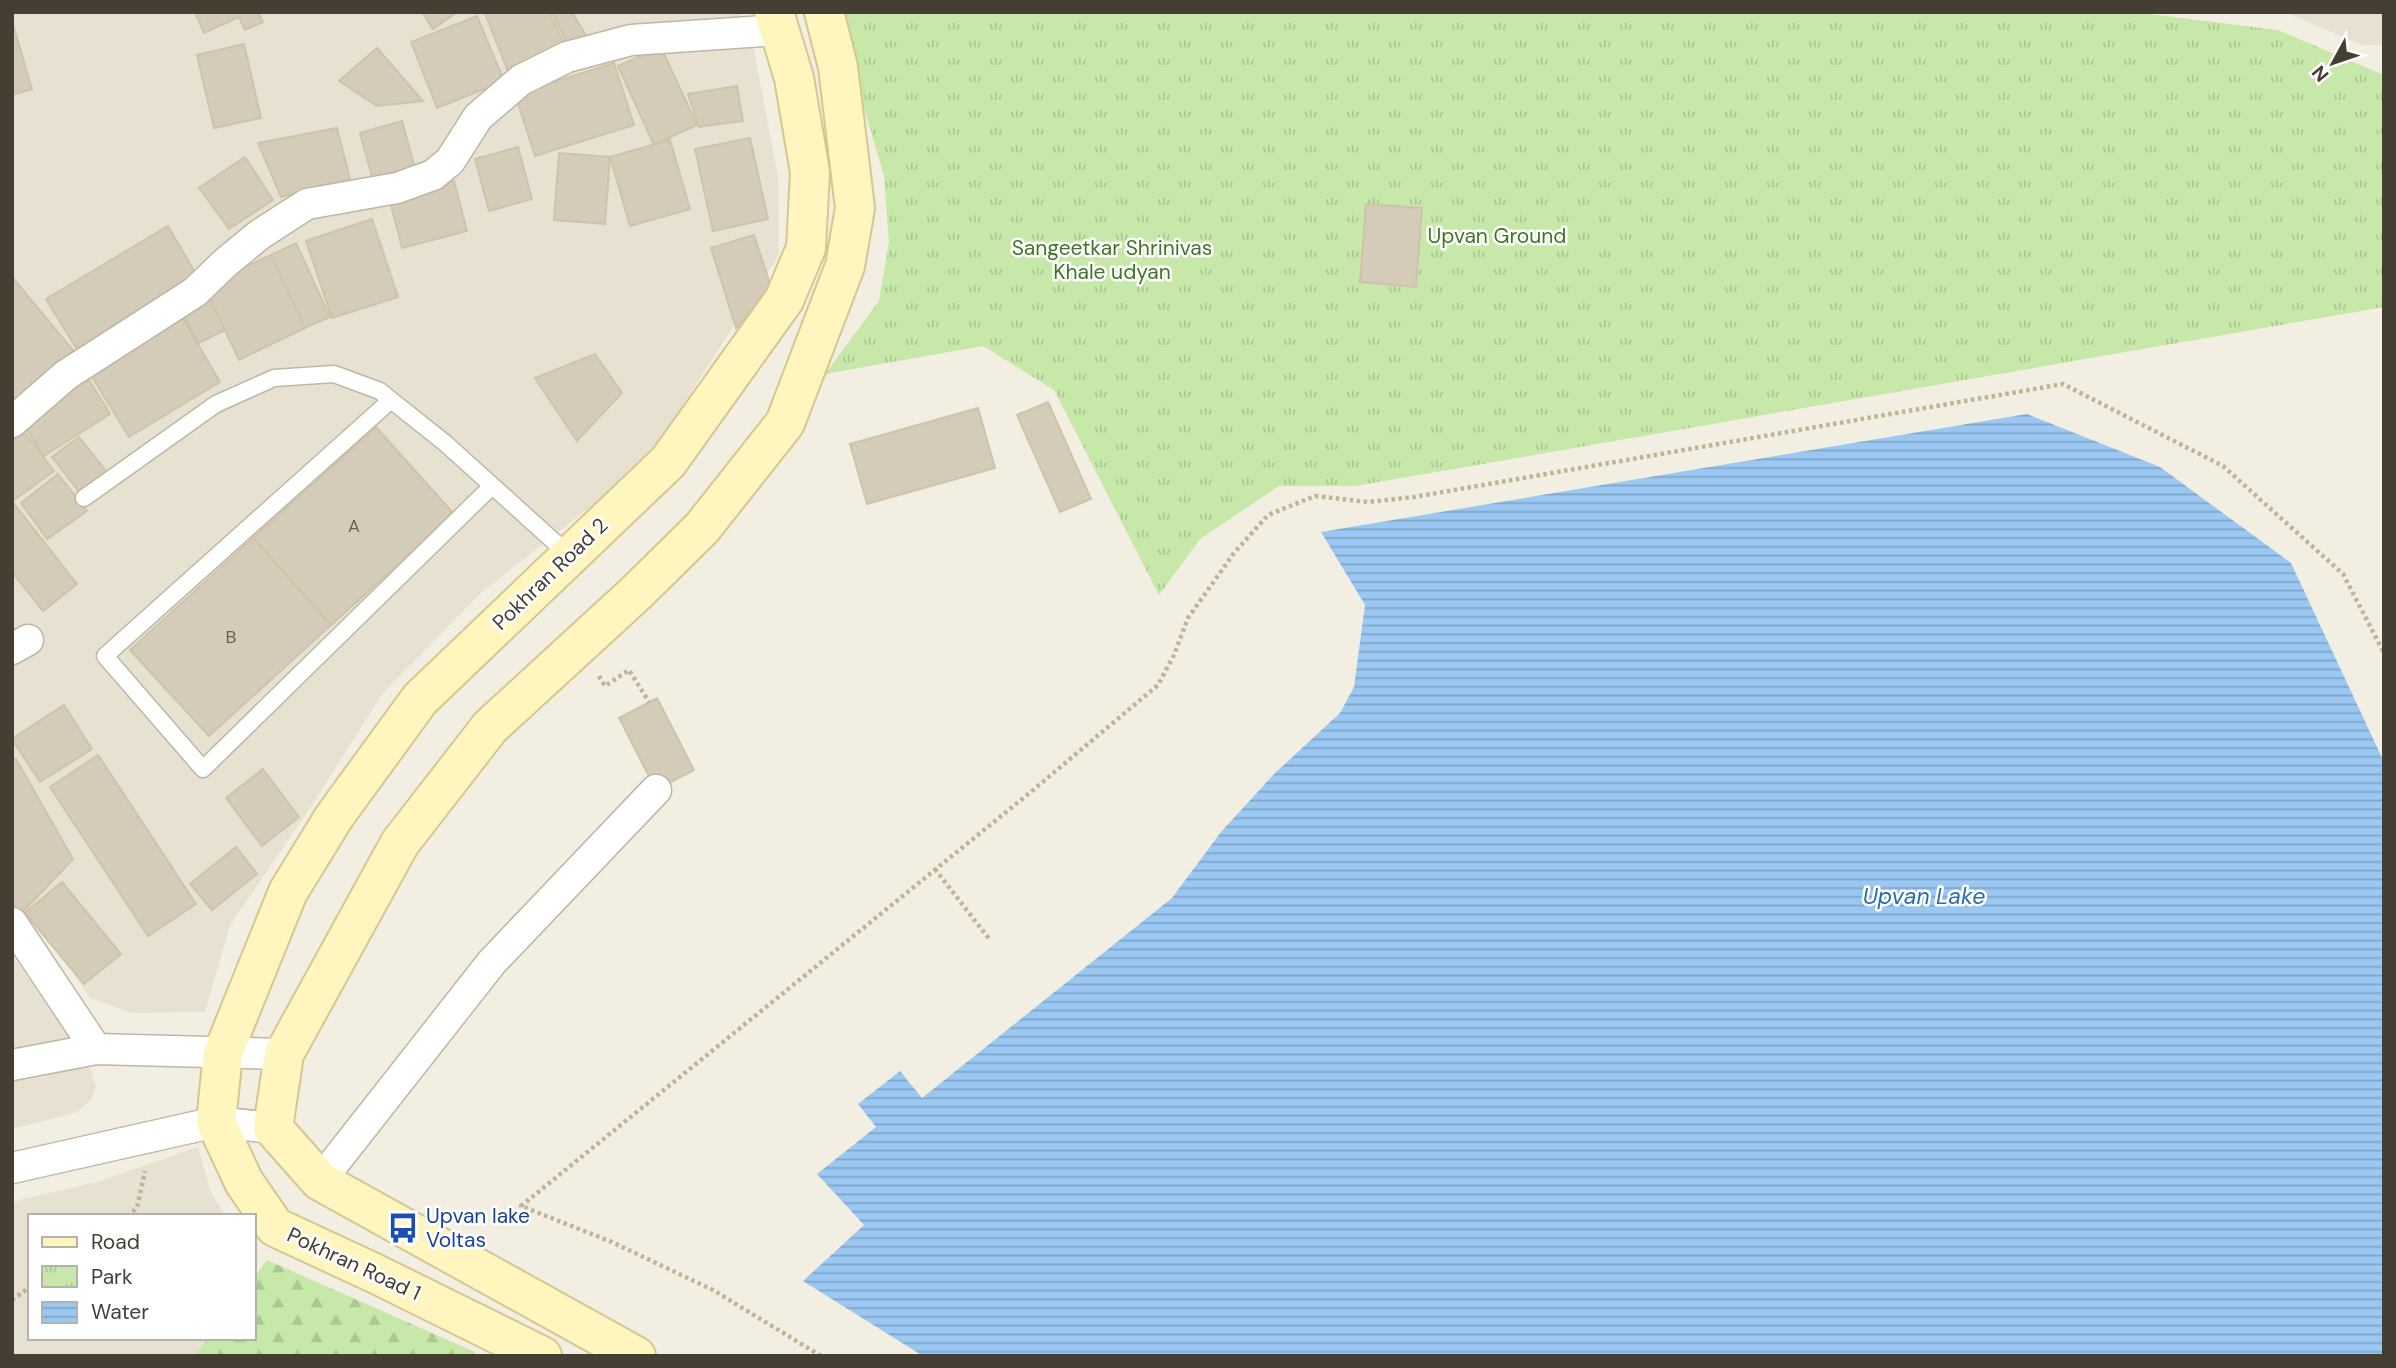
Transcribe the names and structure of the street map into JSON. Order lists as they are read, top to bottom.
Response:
{
  "streets": {
    "main road": ["Pokhran Road 2", "Pokhran Road 1"]
  },
  "crossings": [
    ["Pokhran Road 2", "Pokhran Road 1"]
  ],
  "water": ["Upvan Lake"],
  "parks": ["Upvan Ground", "Sangeetkar Shrinivas Khale udyan"],
  "places": {
    "bus stop": ["Upvan lake Voltas"]
  },
  "house_numbers": ["A", "B"],
  "legend": ["Road", "Park", "Water"],
  "north": "bottom left"
}
